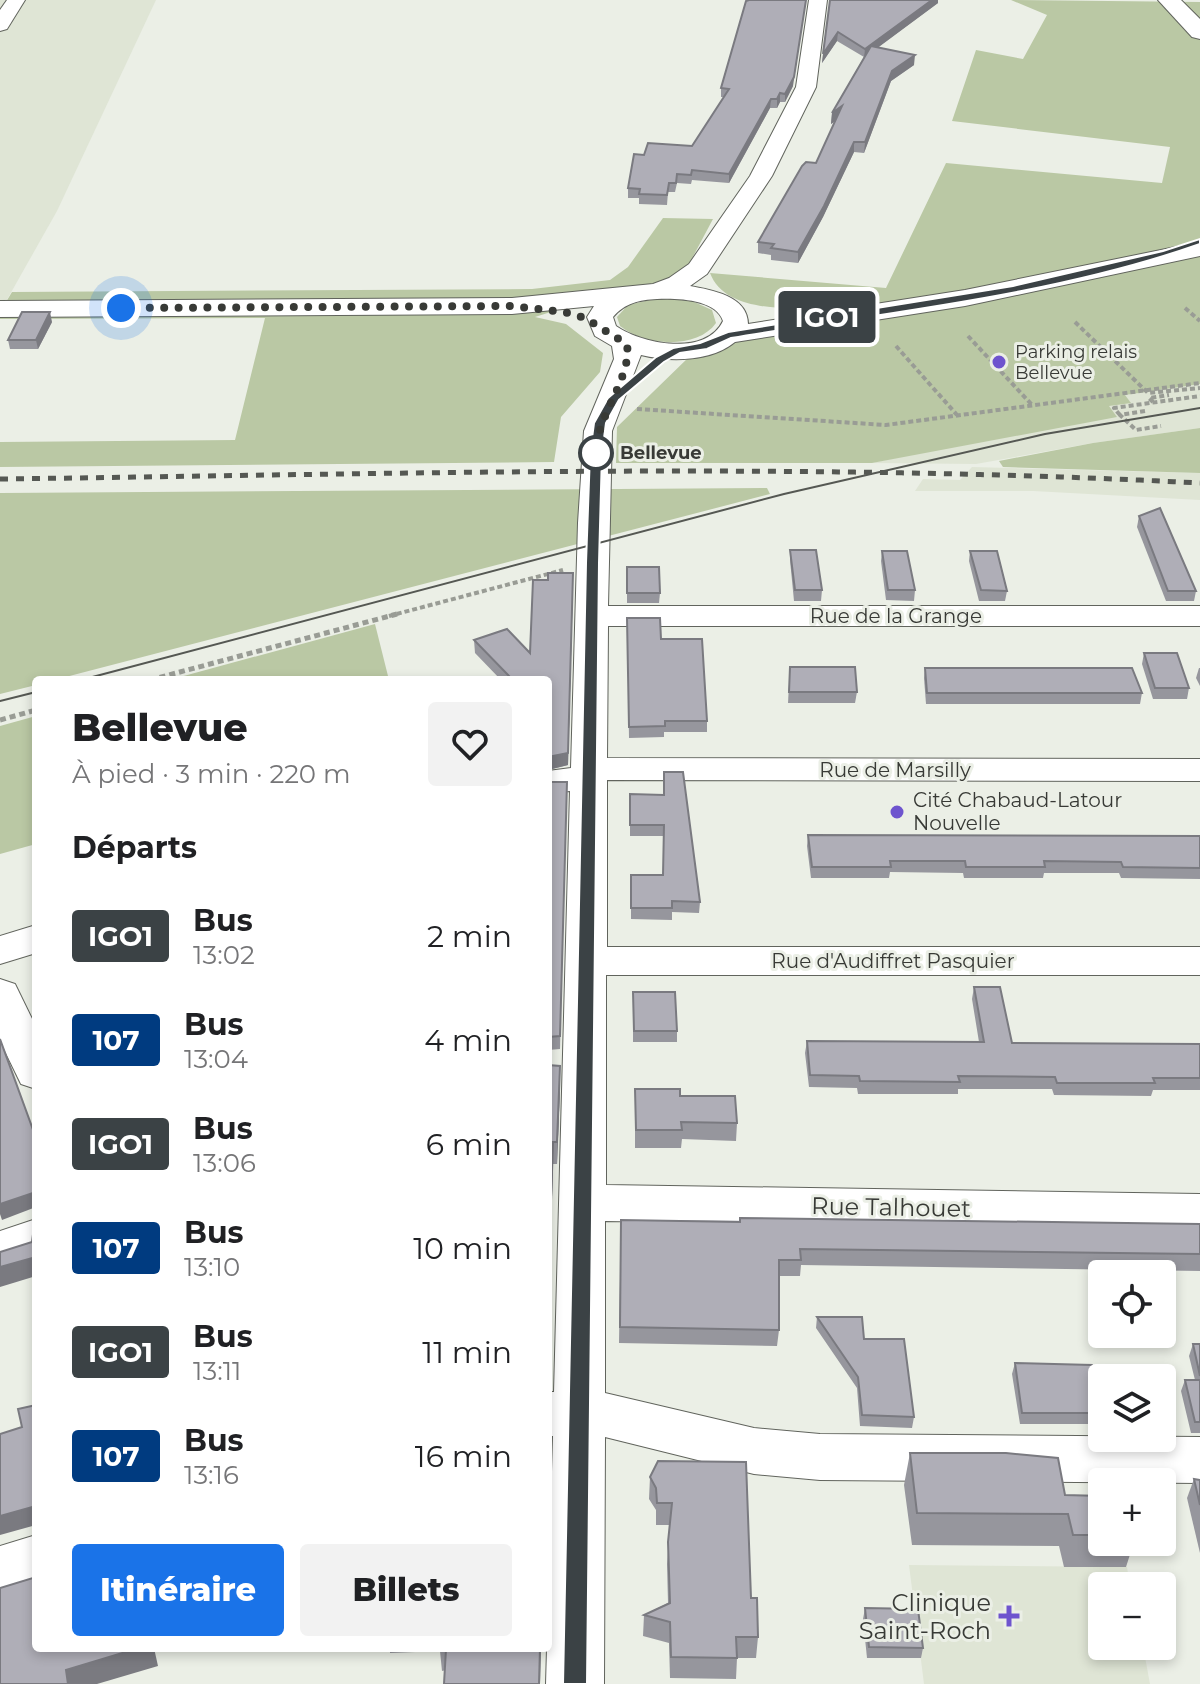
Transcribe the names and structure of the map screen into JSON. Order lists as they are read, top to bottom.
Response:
{
  "streets": {
    "street": [
      "Rue de la Grange",
      "Rue de Marsilly",
      "Rue d'Audiffret Pasquier",
      "Rue Talhouet"
    ]
  },
  "places": {
    "other": ["Parking relais Bellevue", "Bellevue", "Cité Chabaud-Latour Nouvelle"],
    "health": ["Clinique Saint-Roch"]
  },
  "lines": ["bus line IGO1"],
  "page": {
    "on_map": "IGO1",
    "heading": [
      ["Bellevue", "À pied · 3 min · 220 m"],
      "Départs"
    ],
    "list": [
      {
        "mark": "IGO1",
        "name": "Bus",
        "note": "13:02",
        "value": "2 min"
      },
      {
        "mark": "107",
        "name": "Bus",
        "note": "13:04",
        "value": "4 min"
      },
      {
        "mark": "IGO1",
        "name": "Bus",
        "note": "13:06",
        "value": "6 min"
      },
      {
        "mark": "107",
        "name": "Bus",
        "note": "13:10",
        "value": "10 min"
      },
      {
        "mark": "IGO1",
        "name": "Bus",
        "note": "13:11",
        "value": "11 min"
      },
      {
        "mark": "107",
        "name": "Bus",
        "note": "13:16",
        "value": "16 min"
      }
    ],
    "map_buttons": ["+", "−"],
    "buttons": ["Itinéraire", "Billets"]
  }
}
